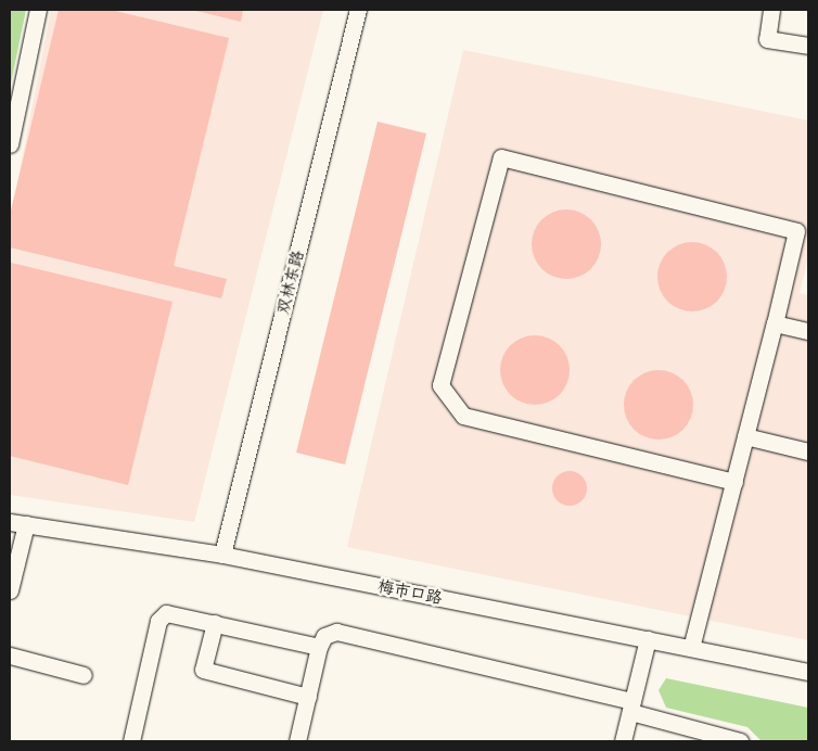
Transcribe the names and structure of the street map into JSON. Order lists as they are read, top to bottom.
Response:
{
  "streets": {
    "street": ["双林东路", "梅市口路"]
  },
  "crossings": [
    ["双林东路", "梅市口路"]
  ]
}
